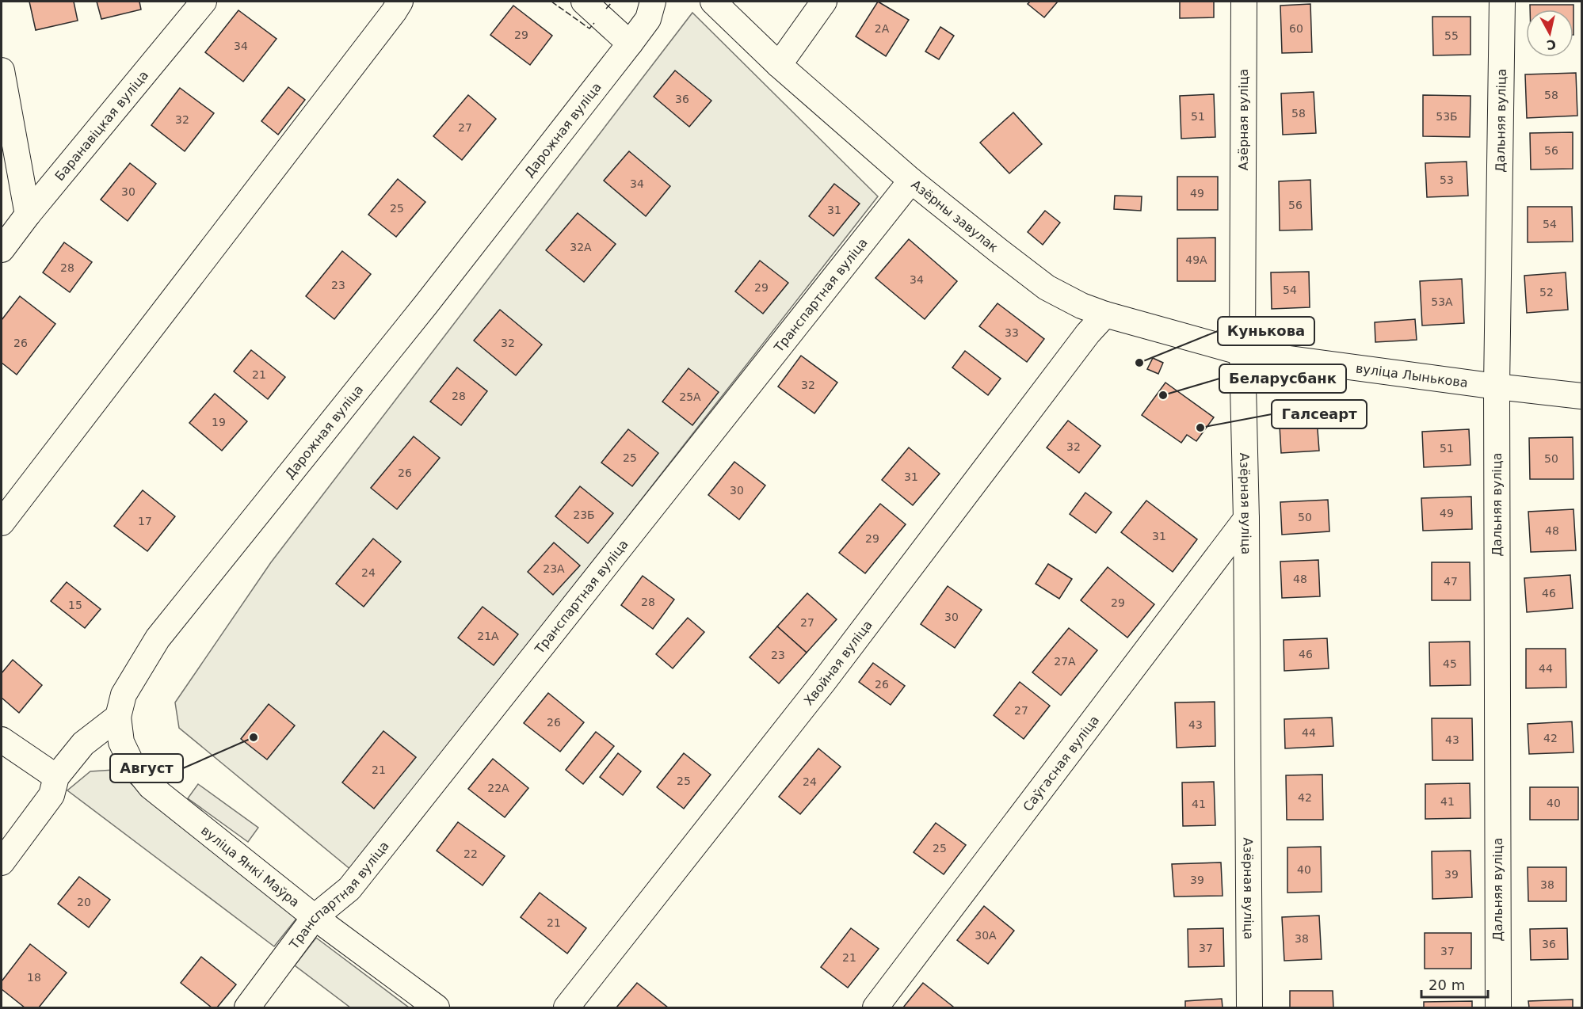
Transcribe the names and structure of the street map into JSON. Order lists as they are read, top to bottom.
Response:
{
  "streets": {
    "street": [
      "Азёрная вуліца",
      "Дальняя вуліца",
      "Баранавіцкая вуліца",
      "Дарожная вуліца",
      "Азёрны завулак",
      "Транспартная вуліца",
      "вуліца Лынькова",
      "Хвойная вуліца",
      "Саўгасная вуліца",
      "вуліца Янкі Маўра"
    ]
  },
  "crossings": [
    ["Азёрная вуліца", "Азёрны завулак"],
    ["Азёрная вуліца", "вуліца Лынькова"],
    ["Азёрная вуліца", "Саўгасная вуліца"],
    ["Дальняя вуліца", "вуліца Лынькова"],
    ["Дарожная вуліца", "вуліца Янкі Маўра"],
    ["Азёрны завулак", "Транспартная вуліца"],
    ["Азёрны завулак", "вуліца Лынькова"],
    ["Азёрны завулак", "Хвойная вуліца"],
    ["Транспартная вуліца", "вуліца Янкі Маўра"]
  ],
  "places": [
    "Кунькова",
    "Беларусбанк",
    "Галсеарт",
    "Август"
  ],
  "house_numbers": [
    "2А",
    "60",
    "29",
    "55",
    "34",
    "58",
    "36",
    "58",
    "51",
    "53Б",
    "32",
    "27",
    "56",
    "53",
    "34",
    "30",
    "49",
    "56",
    "25",
    "31",
    "54",
    "32А",
    "49А",
    "28",
    "34",
    "23",
    "29",
    "54",
    "52",
    "53А",
    "33",
    "26",
    "32",
    "21",
    "32",
    "28",
    "25А",
    "19",
    "32",
    "51",
    "25",
    "50",
    "26",
    "31",
    "30",
    "49",
    "23Б",
    "50",
    "17",
    "48",
    "31",
    "29",
    "23А",
    "24",
    "48",
    "47",
    "46",
    "28",
    "29",
    "15",
    "30",
    "27",
    "21А",
    "46",
    "23",
    "27А",
    "45",
    "44",
    "26",
    "27",
    "26",
    "43",
    "44",
    "42",
    "43",
    "21",
    "25",
    "24",
    "22А",
    "42",
    "41",
    "40",
    "41",
    "25",
    "22",
    "40",
    "39",
    "39",
    "38",
    "20",
    "21",
    "30А",
    "38",
    "36",
    "37",
    "37",
    "21",
    "18"
  ],
  "scale_bar": "20 m",
  "north": "bottom"
}
